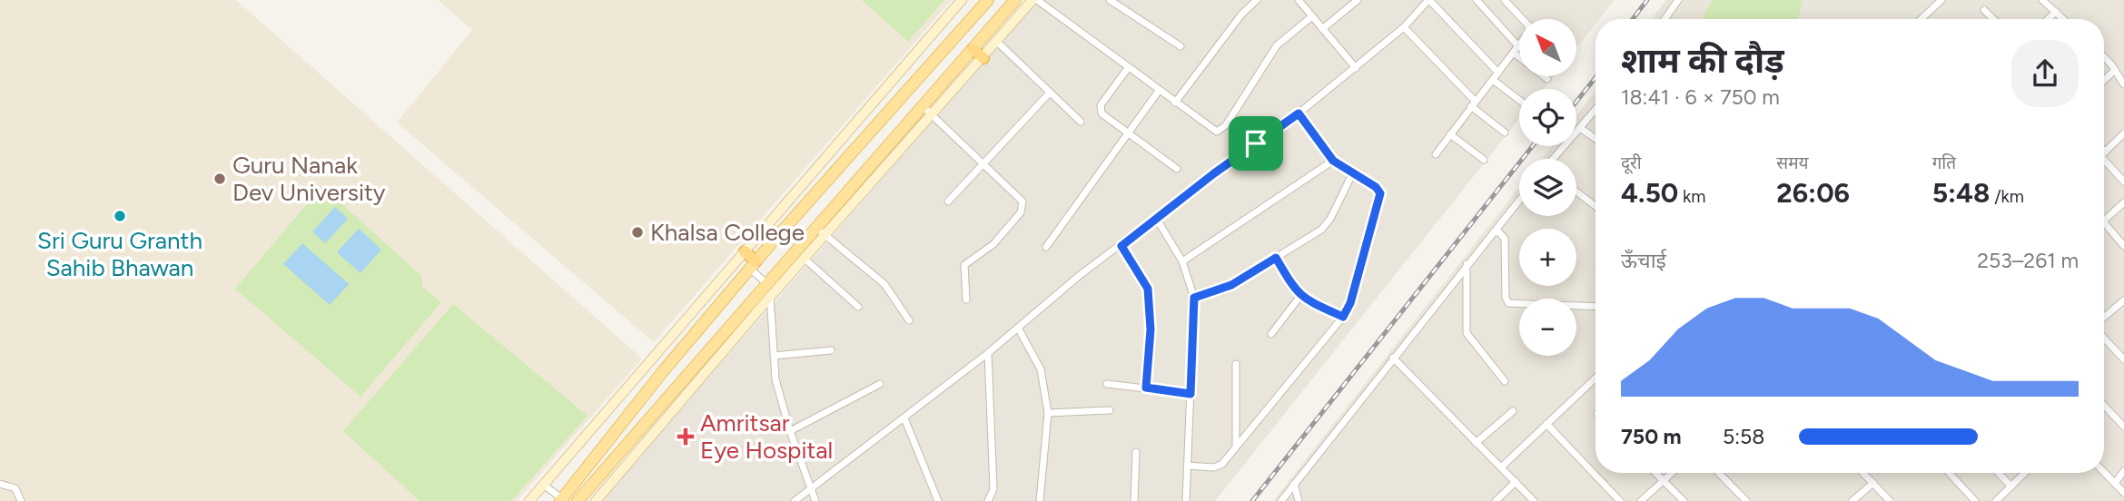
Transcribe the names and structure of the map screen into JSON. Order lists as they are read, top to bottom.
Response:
{
  "places": {
    "other": ["Guru Nanak Dev University", "Sri Guru Granth Sahib Bhawan", "Khalsa College"],
    "health": ["Amritsar Eye Hospital"]
  },
  "north": "top left",
  "page": {
    "map_buttons": ["+", "−"],
    "heading": ["शाम की दौड़", "18:41 · 6 × 750 m"],
    "stats": [
      ["दूरी", "4.50 km"],
      ["समय", "26:06"],
      ["गति", "5:48 /km"]
    ],
    "chart": ["ऊँचाई", "253–261 m"],
    "list": [
      {
        "name": "750 m",
        "note": "5:58"
      }
    ]
  }
}
